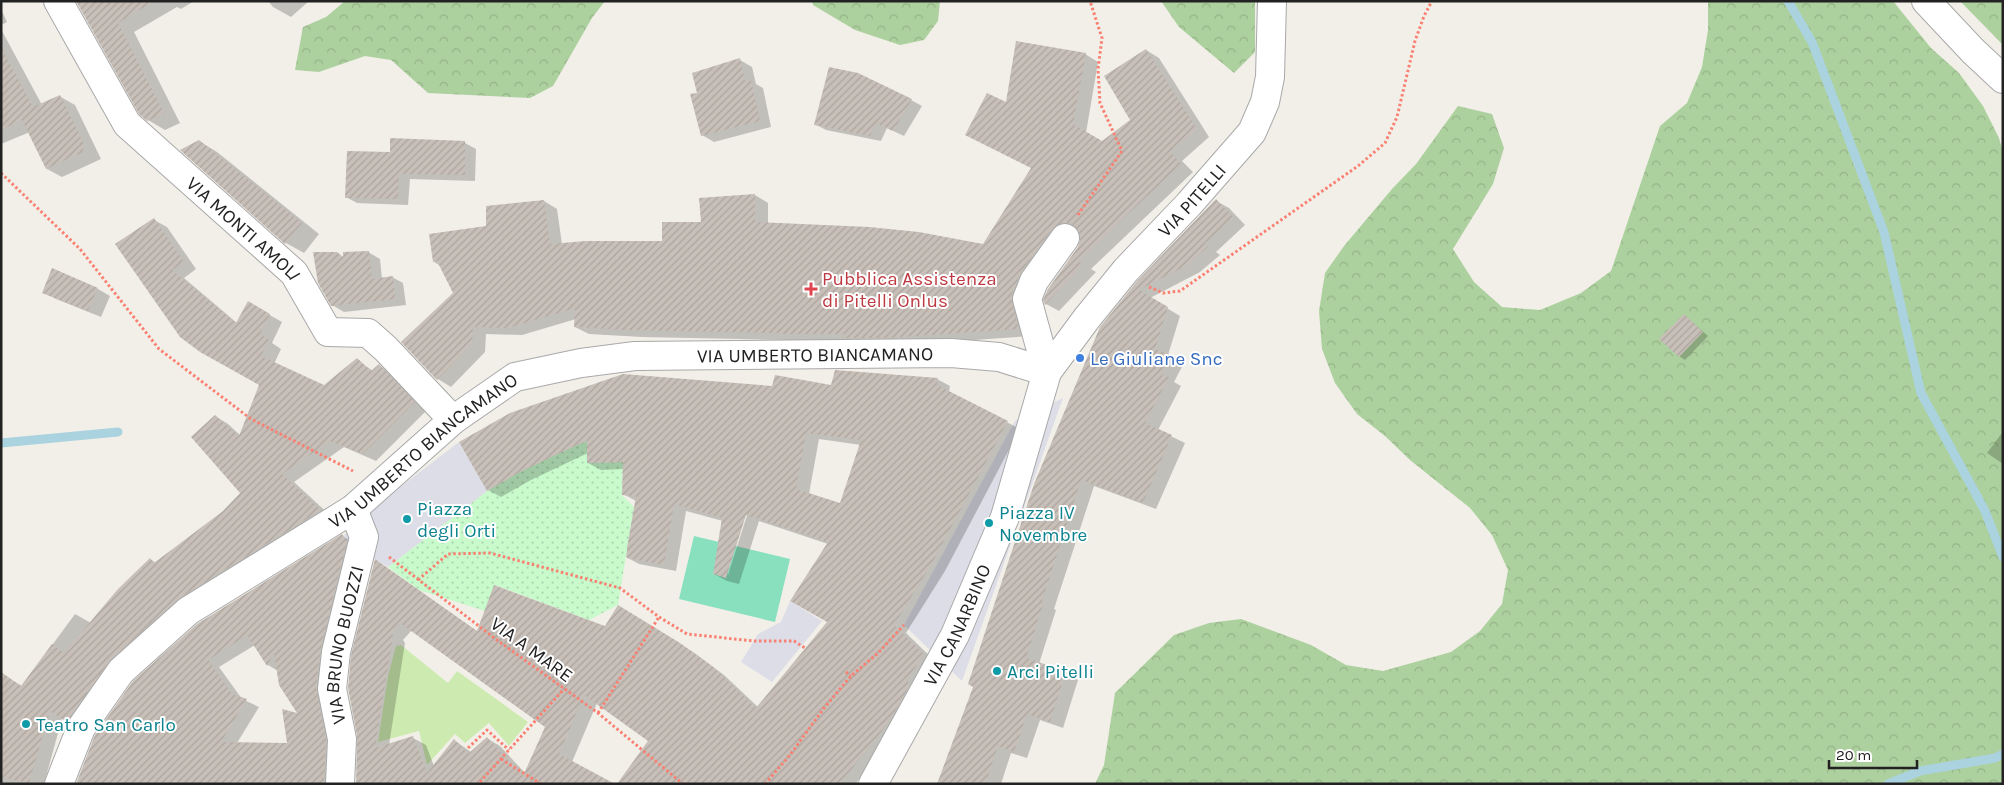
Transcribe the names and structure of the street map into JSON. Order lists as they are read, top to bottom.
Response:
{
  "streets": {
    "street": [
      "VIA PITELLI",
      "VIA MONTI AMOLI",
      "VIA UMBERTO BIANCAMANO",
      "VIA CANARBINO",
      "VIA BRUNO BUOZZI"
    ],
    "path": ["VIA A MARE"]
  },
  "crossings": [
    ["VIA PITELLI", "VIA UMBERTO BIANCAMANO"],
    ["VIA PITELLI", "VIA CANARBINO"],
    ["VIA MONTI AMOLI", "VIA UMBERTO BIANCAMANO"],
    ["VIA UMBERTO BIANCAMANO", "VIA CANARBINO"],
    ["VIA BRUNO BUOZZI", "VIA A MARE"]
  ],
  "places": {
    "health": ["Pubblica Assistenza di Pitelli Onlus"],
    "other": [
      "Le Giuliane Snc",
      "Piazza degli Orti",
      "Piazza IV Novembre",
      "Arci Pitelli",
      "Teatro San Carlo"
    ]
  },
  "scale_bar": "20 m"
}
